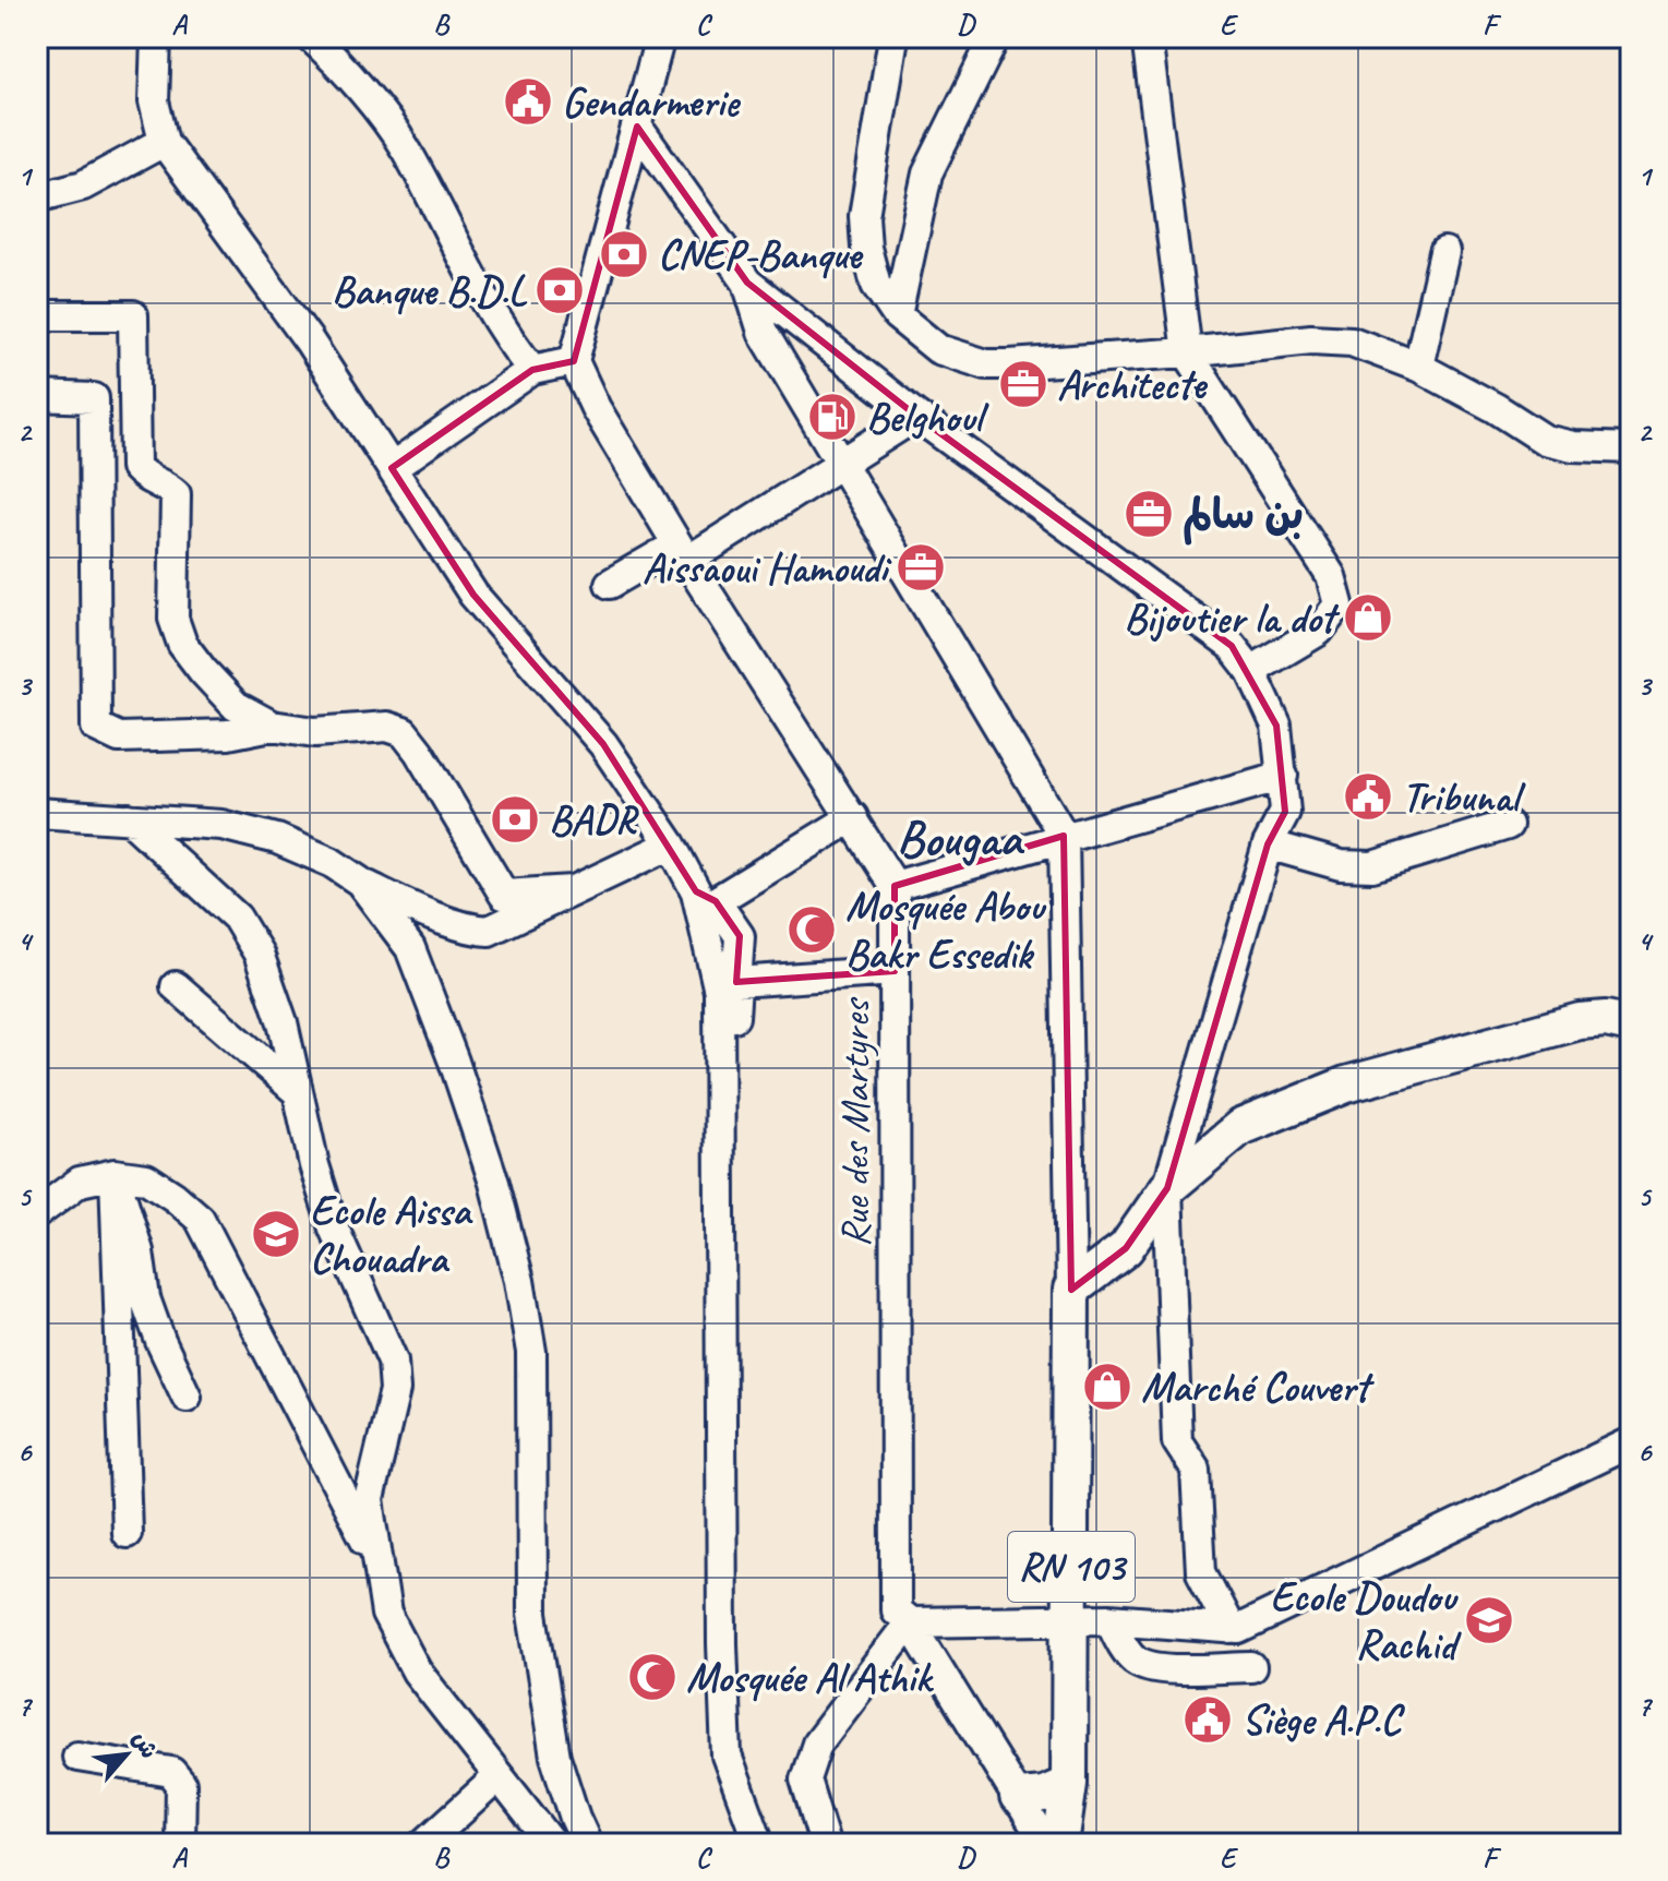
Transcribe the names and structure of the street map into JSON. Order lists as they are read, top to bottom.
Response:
{
  "streets": {
    "main road": ["RN 103"],
    "street": ["Rue des Martyres"]
  },
  "districts": ["Bougaa"],
  "places": {
    "public building": ["Gendarmerie", "Tribunal", "Siège A.P.C"],
    "bank": ["CNEP-Banque", "Banque B.D.L", "BADR"],
    "office": ["Architecte", "بن سالم", "Aissaoui Hamoudi"],
    "fuel station": ["Belghoul"],
    "shop": ["Bijoutier la dot", "Marché Couvert"],
    "mosque": ["Mosquée Abou Bakr Essedik", "Mosquée Al Athik"],
    "school or university": ["Ecole Aissa Chouadra", "Ecole Doudou Rachid"]
  },
  "north": "top right",
  "grid": {
    "columns": [
      "A",
      "B",
      "C",
      "D",
      "E",
      "F"
    ],
    "rows": [
      "1",
      "2",
      "3",
      "4",
      "5",
      "6",
      "7"
    ]
  }
}
